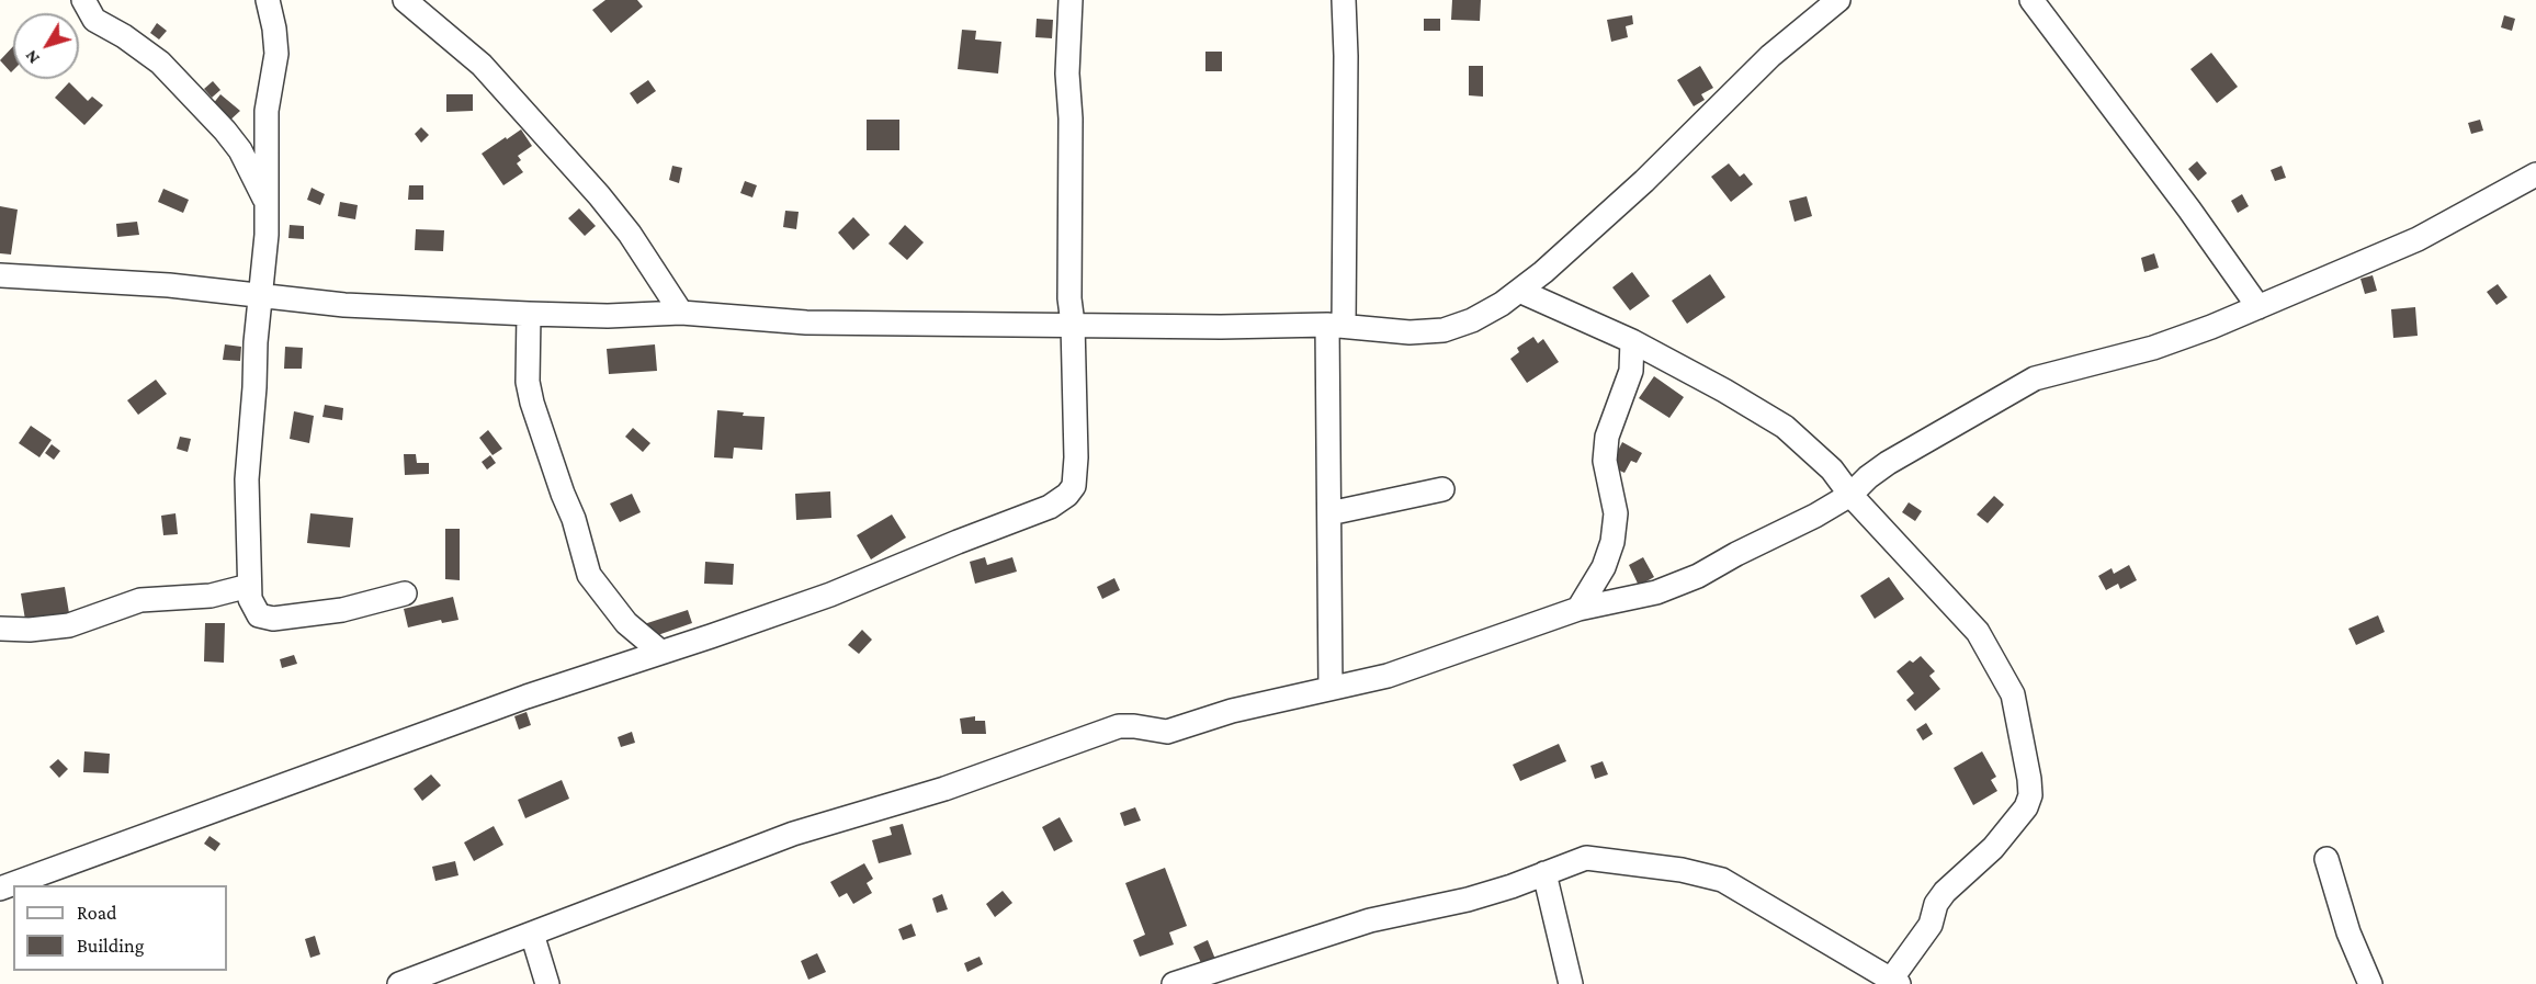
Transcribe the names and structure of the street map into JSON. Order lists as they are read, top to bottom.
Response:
{
  "legend": ["Road", "Building"],
  "north": "bottom left"
}
